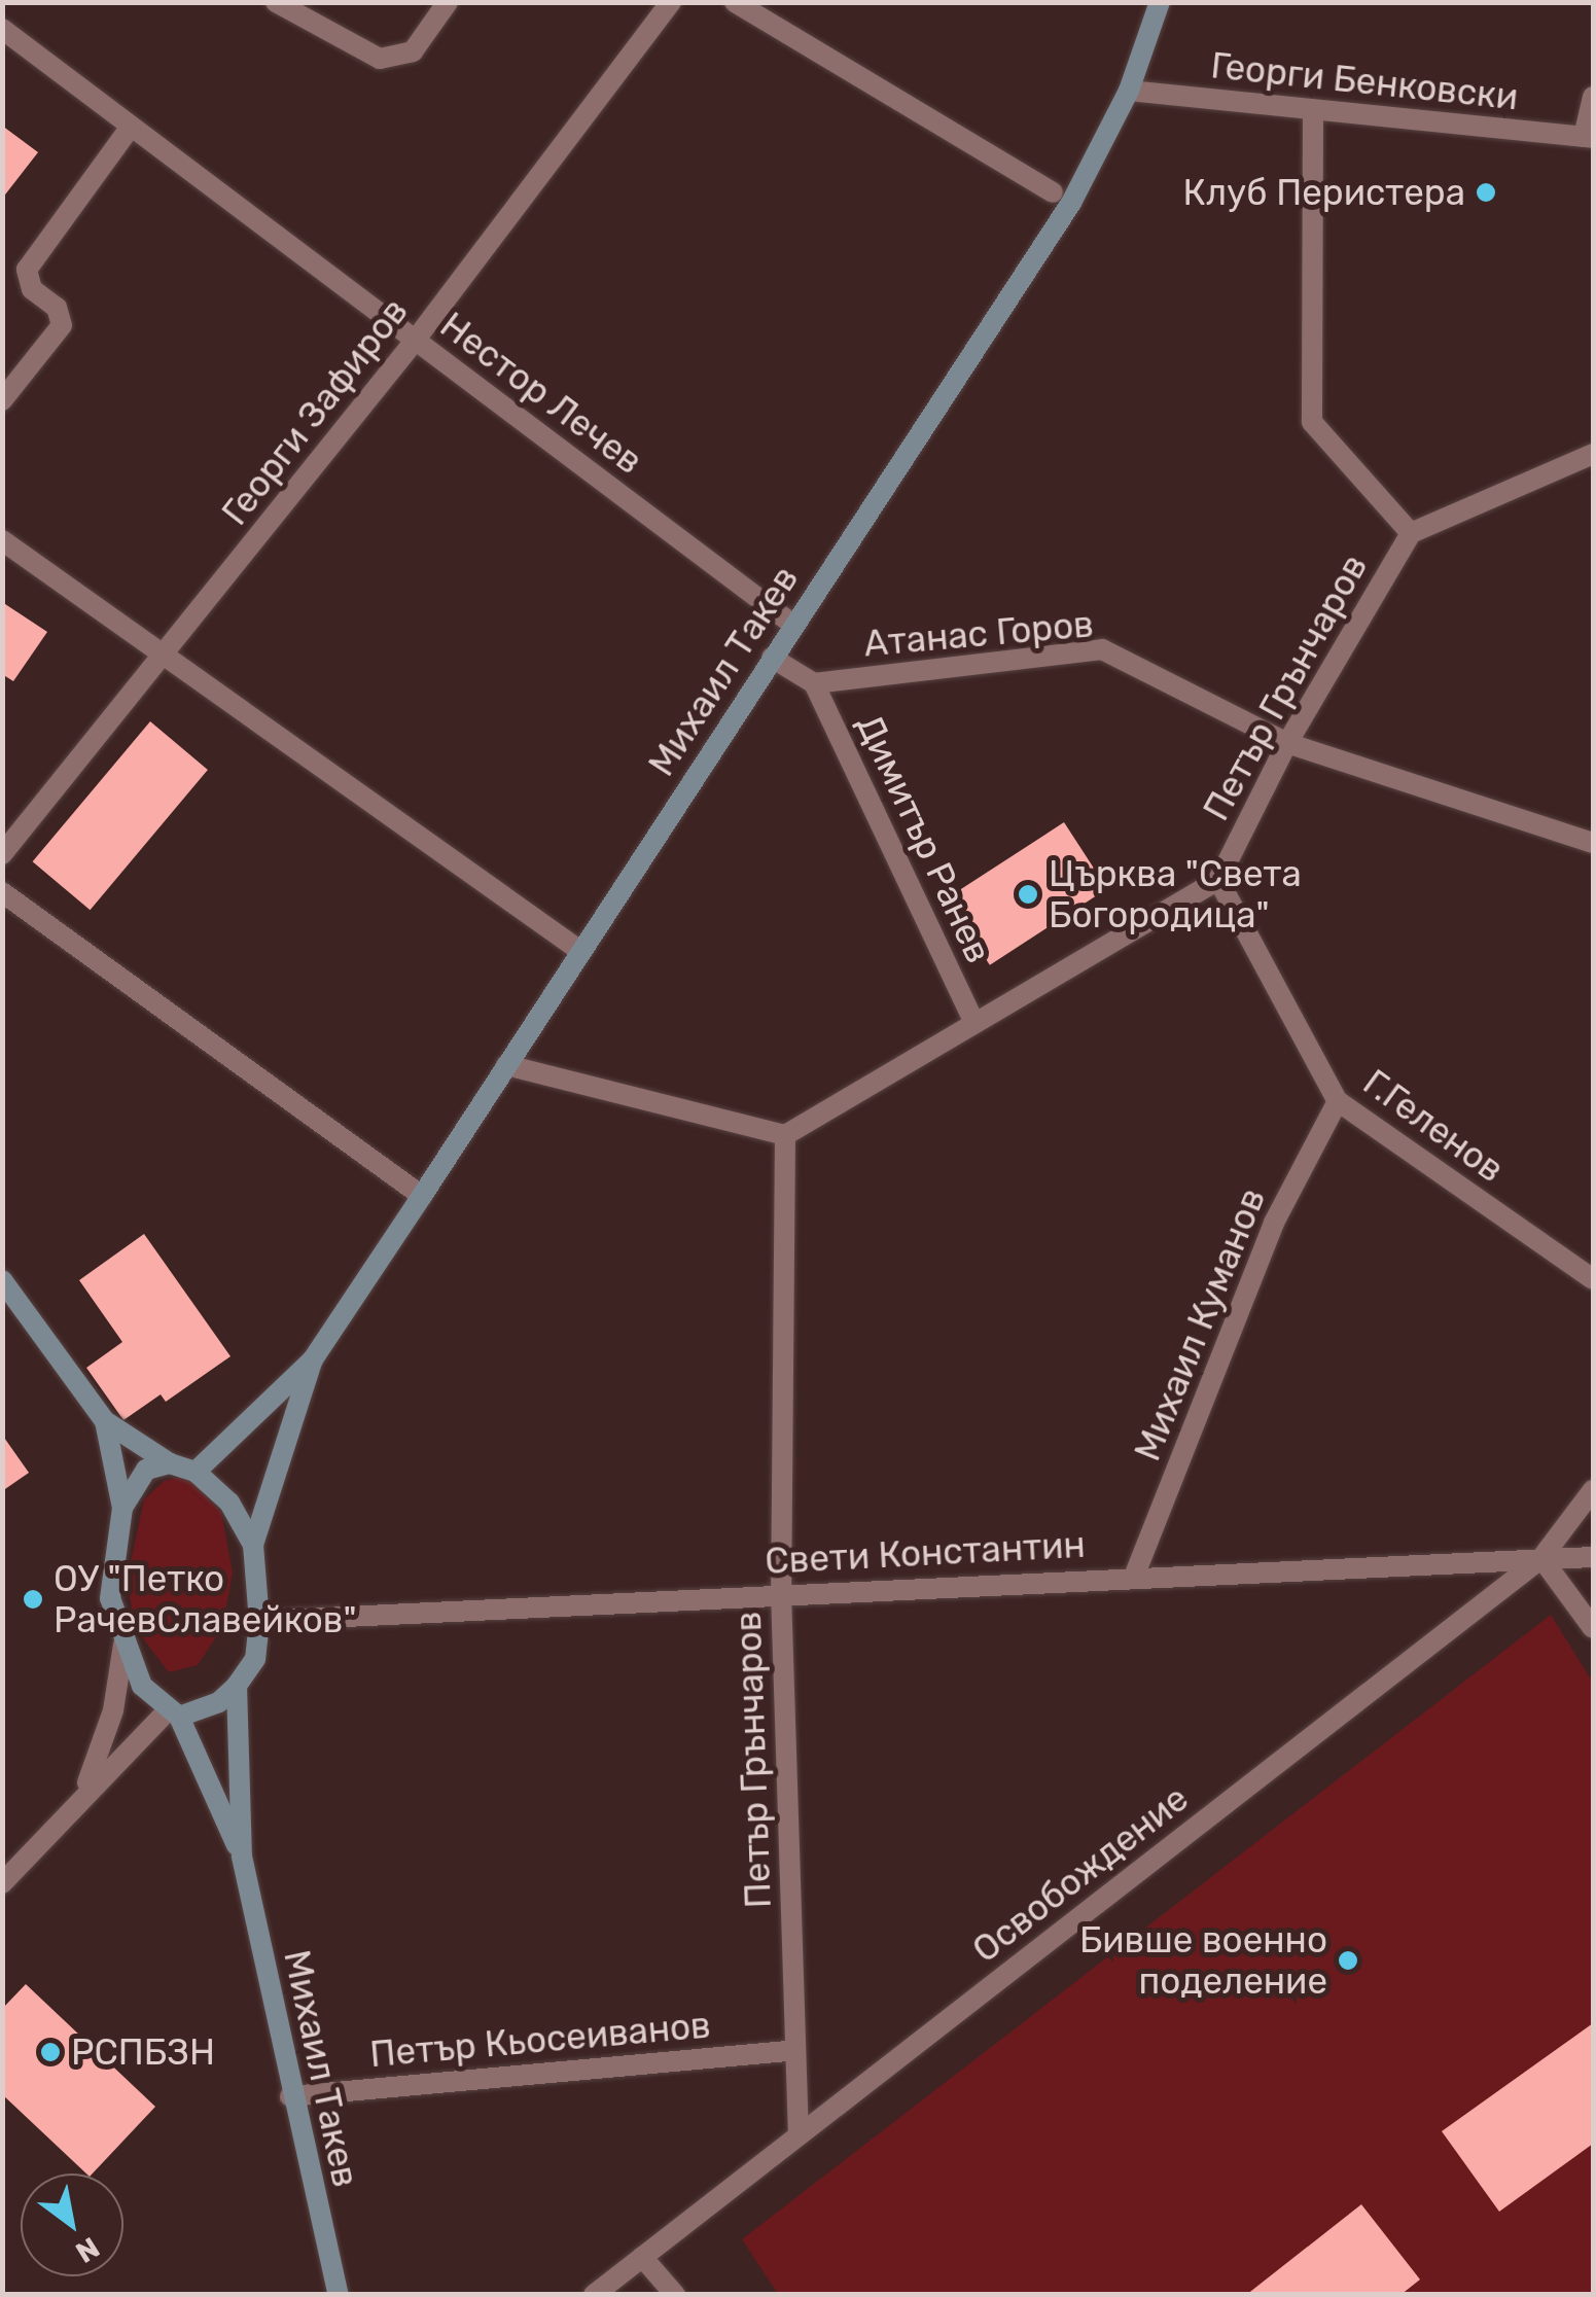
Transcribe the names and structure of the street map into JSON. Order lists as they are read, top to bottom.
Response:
{
  "streets": {
    "main road": ["Михаил Такев"],
    "street": [
      "Георги Бенковски",
      "Нестор Лечев",
      "Георги Зафиров",
      "Атанас Горов",
      "Петър Грънчаров",
      "Димитър Ранев",
      "Г.Геленов",
      "Михаил Куманов",
      "Свети Константин",
      "Освобождение",
      "Петър Кьосеиванов"
    ]
  },
  "crossings": [
    ["Георги Бенковски", "Михаил Такев"],
    ["Нестор Лечев", "Георги Зафиров"],
    ["Нестор Лечев", "Михаил Такев"],
    ["Атанас Горов", "Петър Грънчаров"],
    ["Атанас Горов", "Димитър Ранев"],
    ["Михаил Такев", "Свети Константин"],
    ["Михаил Такев", "Петър Кьосеиванов"],
    ["Петър Грънчаров", "Димитър Ранев"],
    ["Петър Грънчаров", "Г.Геленов"],
    ["Петър Грънчаров", "Свети Константин"],
    ["Петър Грънчаров", "Освобождение"],
    ["Петър Грънчаров", "Петър Кьосеиванов"],
    ["Г.Геленов", "Михаил Куманов"],
    ["Михаил Куманов", "Свети Константин"],
    ["Свети Константин", "Освобождение"]
  ],
  "places": [
    "Клуб Перистера",
    "Църква \"Света Богородица\"",
    "ОУ \"Петко РачевСлавейков\"",
    "Бивше военно поделение",
    "РСПБЗН"
  ],
  "north": "bottom right"
}
